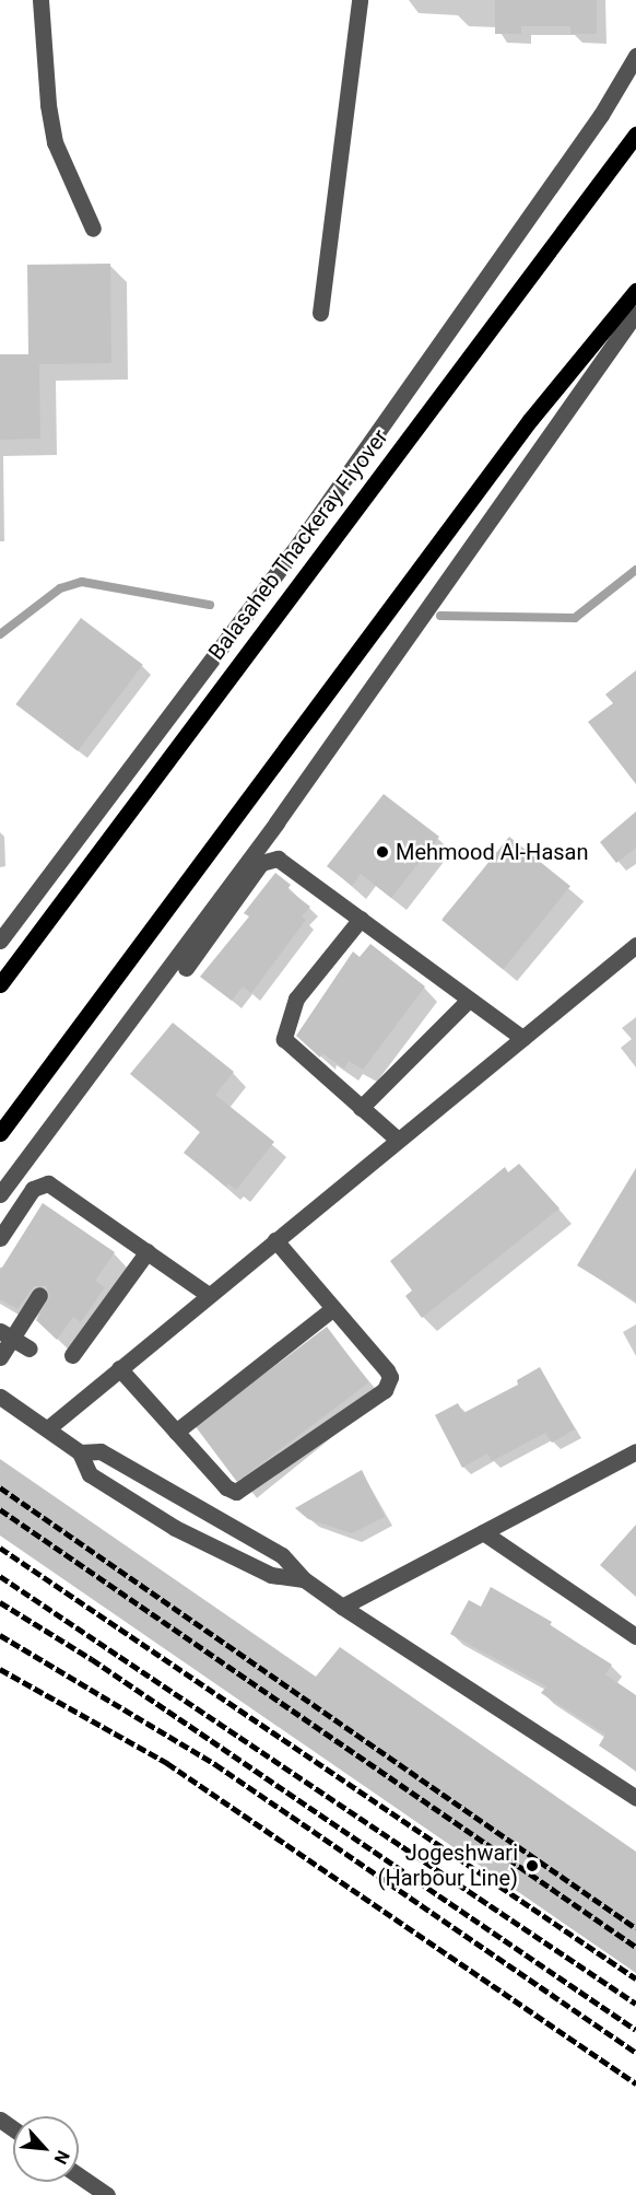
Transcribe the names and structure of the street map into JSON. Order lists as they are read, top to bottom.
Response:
{
  "streets": {
    "main road": ["Balasaheb Thackeray Flyover"]
  },
  "places": ["Mehmood Al-Hasan", "Jogeshwari (Harbour Line)"],
  "north": "bottom right"
}
